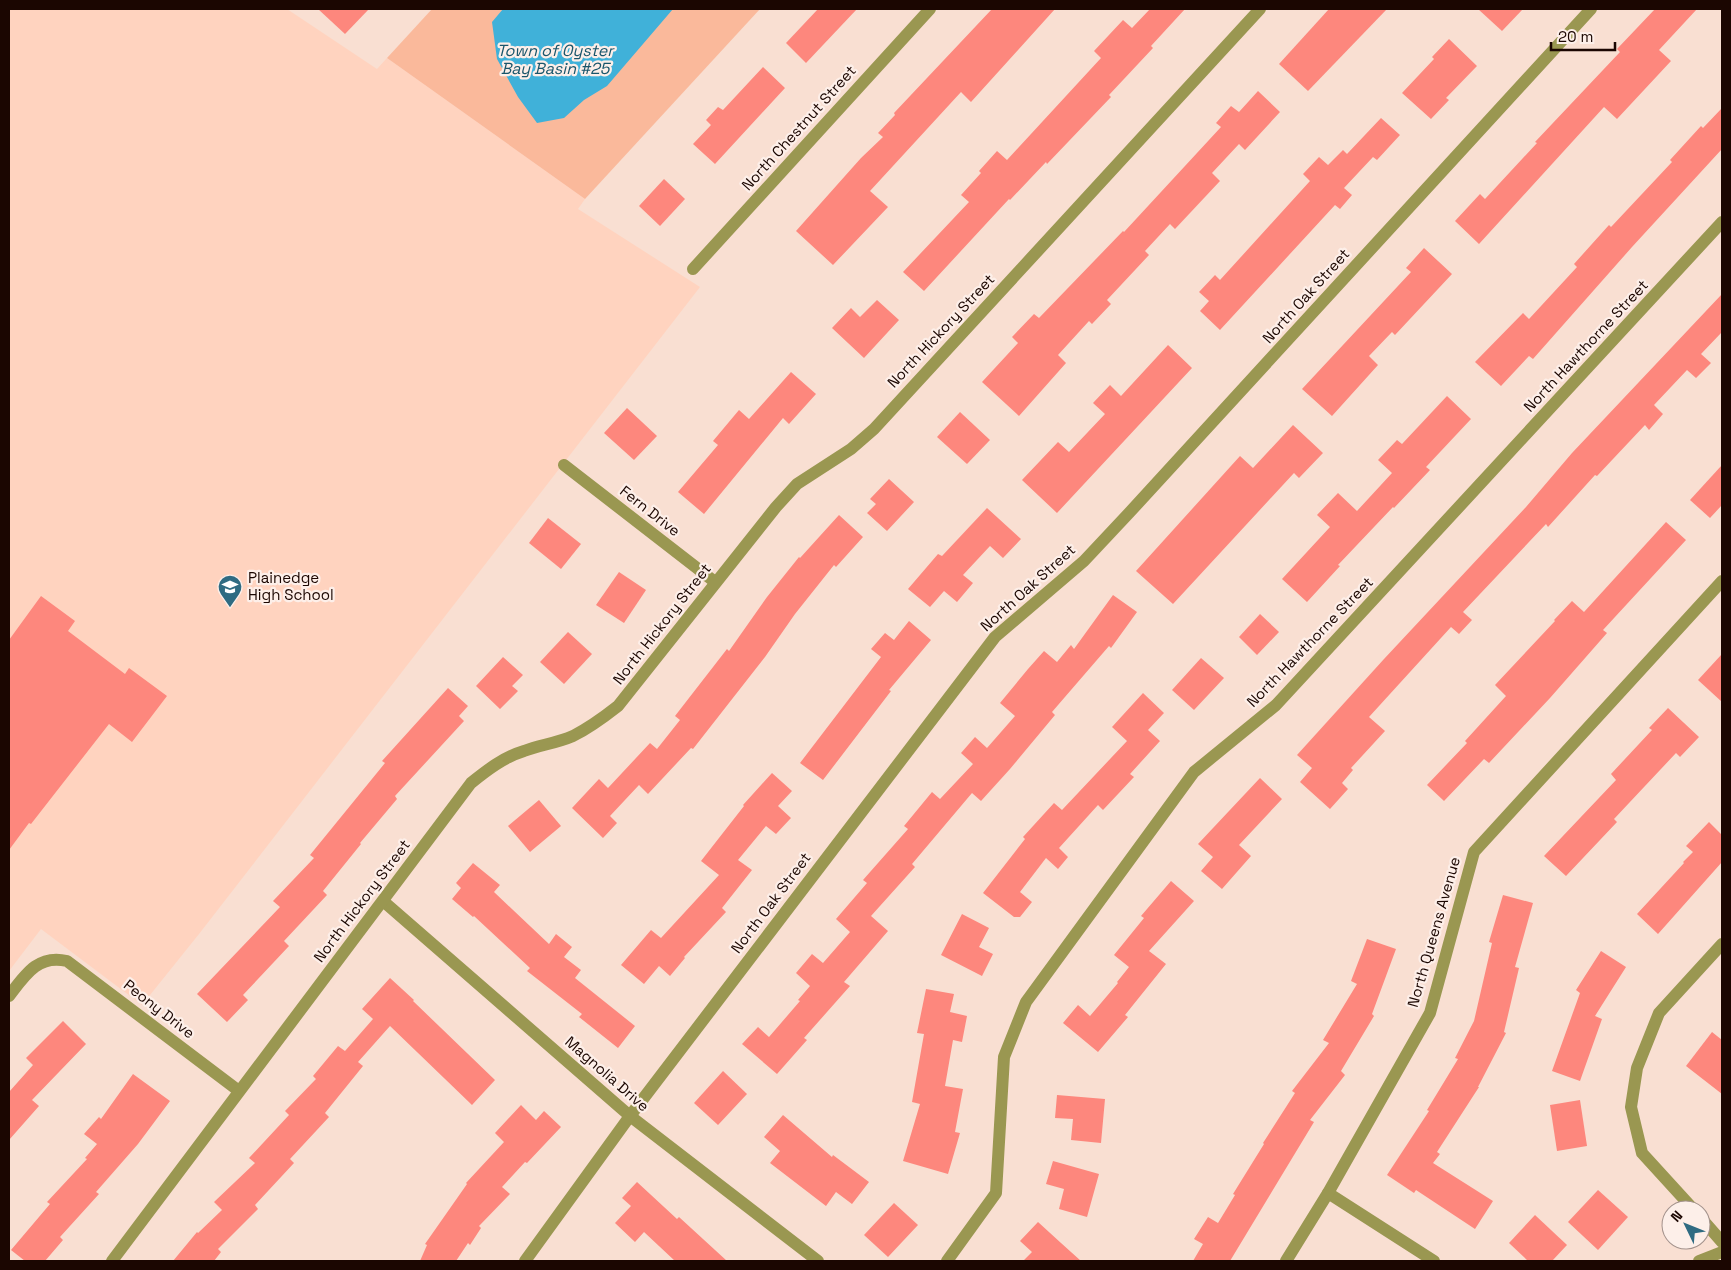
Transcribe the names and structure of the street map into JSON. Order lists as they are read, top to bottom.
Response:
{
  "streets": {
    "street": [
      "North Chestnut Street",
      "North Oak Street",
      "North Hickory Street",
      "North Hawthorne Street",
      "Fern Drive",
      "North Queens Avenue",
      "Peony Drive",
      "Magnolia Drive"
    ]
  },
  "crossings": [
    ["North Oak Street", "Magnolia Drive"],
    ["North Hickory Street", "Fern Drive"],
    ["North Hickory Street", "Peony Drive"],
    ["North Hickory Street", "Magnolia Drive"]
  ],
  "water": ["Town of Oyster Bay Basin #25"],
  "places": {
    "school or university": ["Plainedge High School"]
  },
  "scale_bar": "20 m",
  "north": "top left"
}
